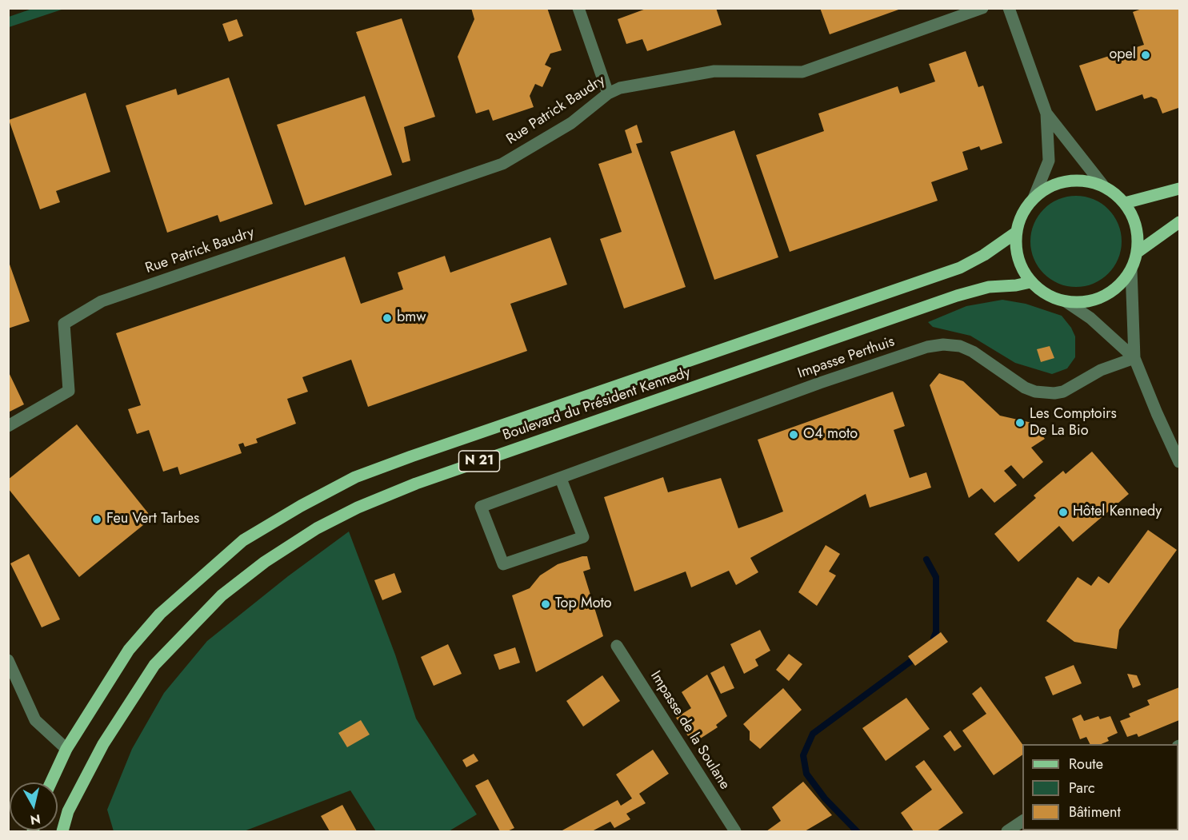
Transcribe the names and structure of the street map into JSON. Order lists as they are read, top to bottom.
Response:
{
  "streets": {
    "main road": ["Boulevard du Président Kennedy", "N 21"],
    "street": ["Rue Patrick Baudry", "Impasse Perthuis", "Impasse de la Soulane"]
  },
  "places": [
    "opel",
    "bmw",
    "Les Comptoirs De La Bio",
    "O4 moto",
    "Hôtel Kennedy",
    "Feu Vert Tarbes",
    "Top Moto"
  ],
  "legend": ["Route", "Parc", "Bâtiment"],
  "north": "bottom"
}
